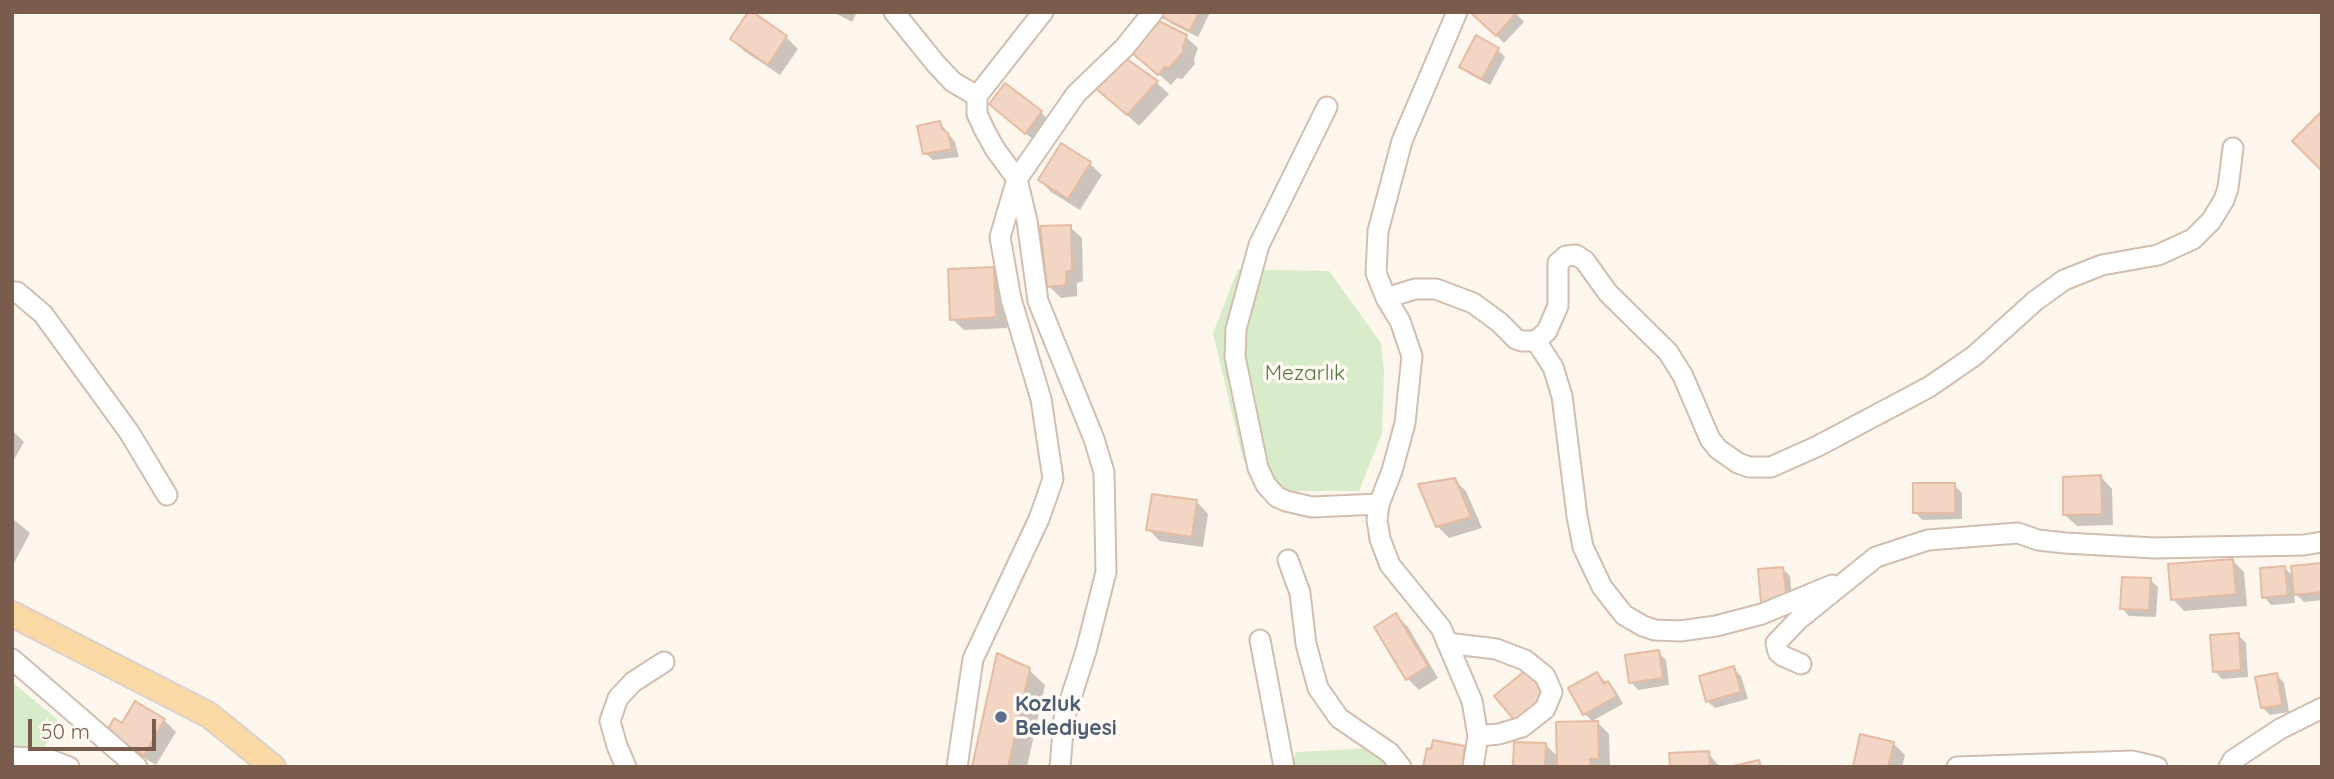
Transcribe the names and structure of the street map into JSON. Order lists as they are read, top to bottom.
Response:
{
  "parks": ["Mezarlık"],
  "places": ["Kozluk Belediyesi"],
  "scale_bar": "50 m"
}
